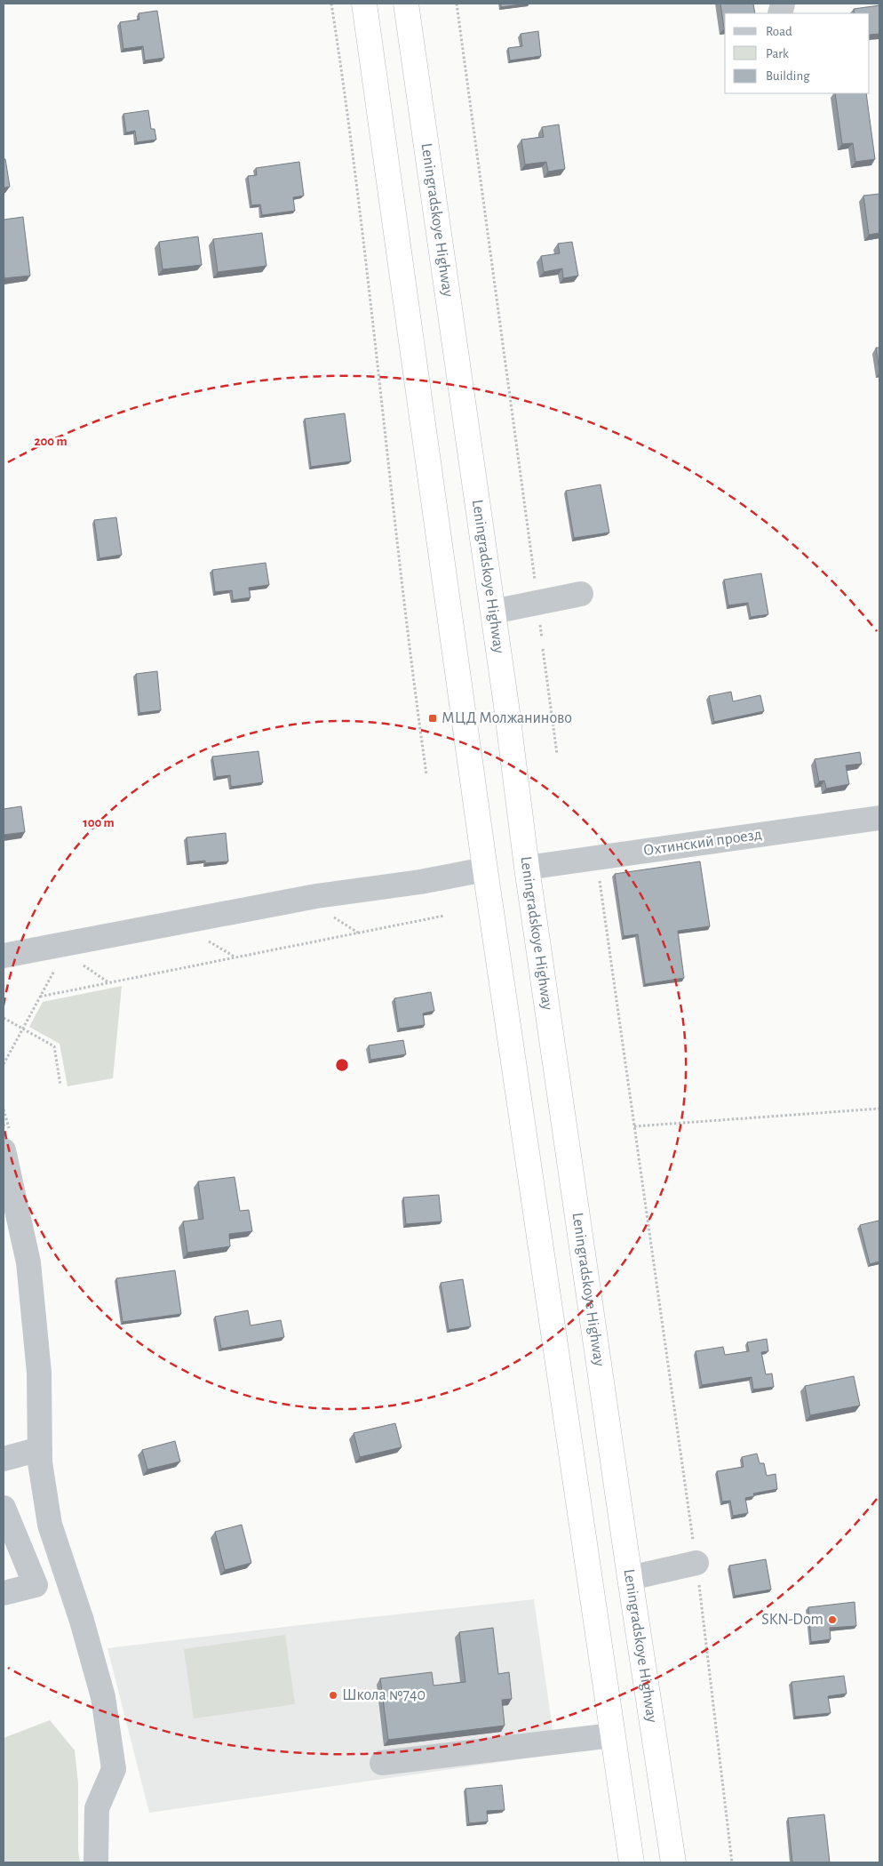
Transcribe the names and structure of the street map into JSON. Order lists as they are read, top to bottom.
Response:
{
  "streets": {
    "highway": ["Leningradskoye Highway"],
    "street": ["Охтинский проезд"]
  },
  "crossings": [
    ["Leningradskoye Highway", "Охтинский проезд"]
  ],
  "places": {
    "transit": ["МЦД Молжаниново"],
    "other": ["SKN-Dom", "Школа №740"]
  },
  "legend": ["Road", "Park", "Building"],
  "rings": ["200 m", "100 m"]
}
